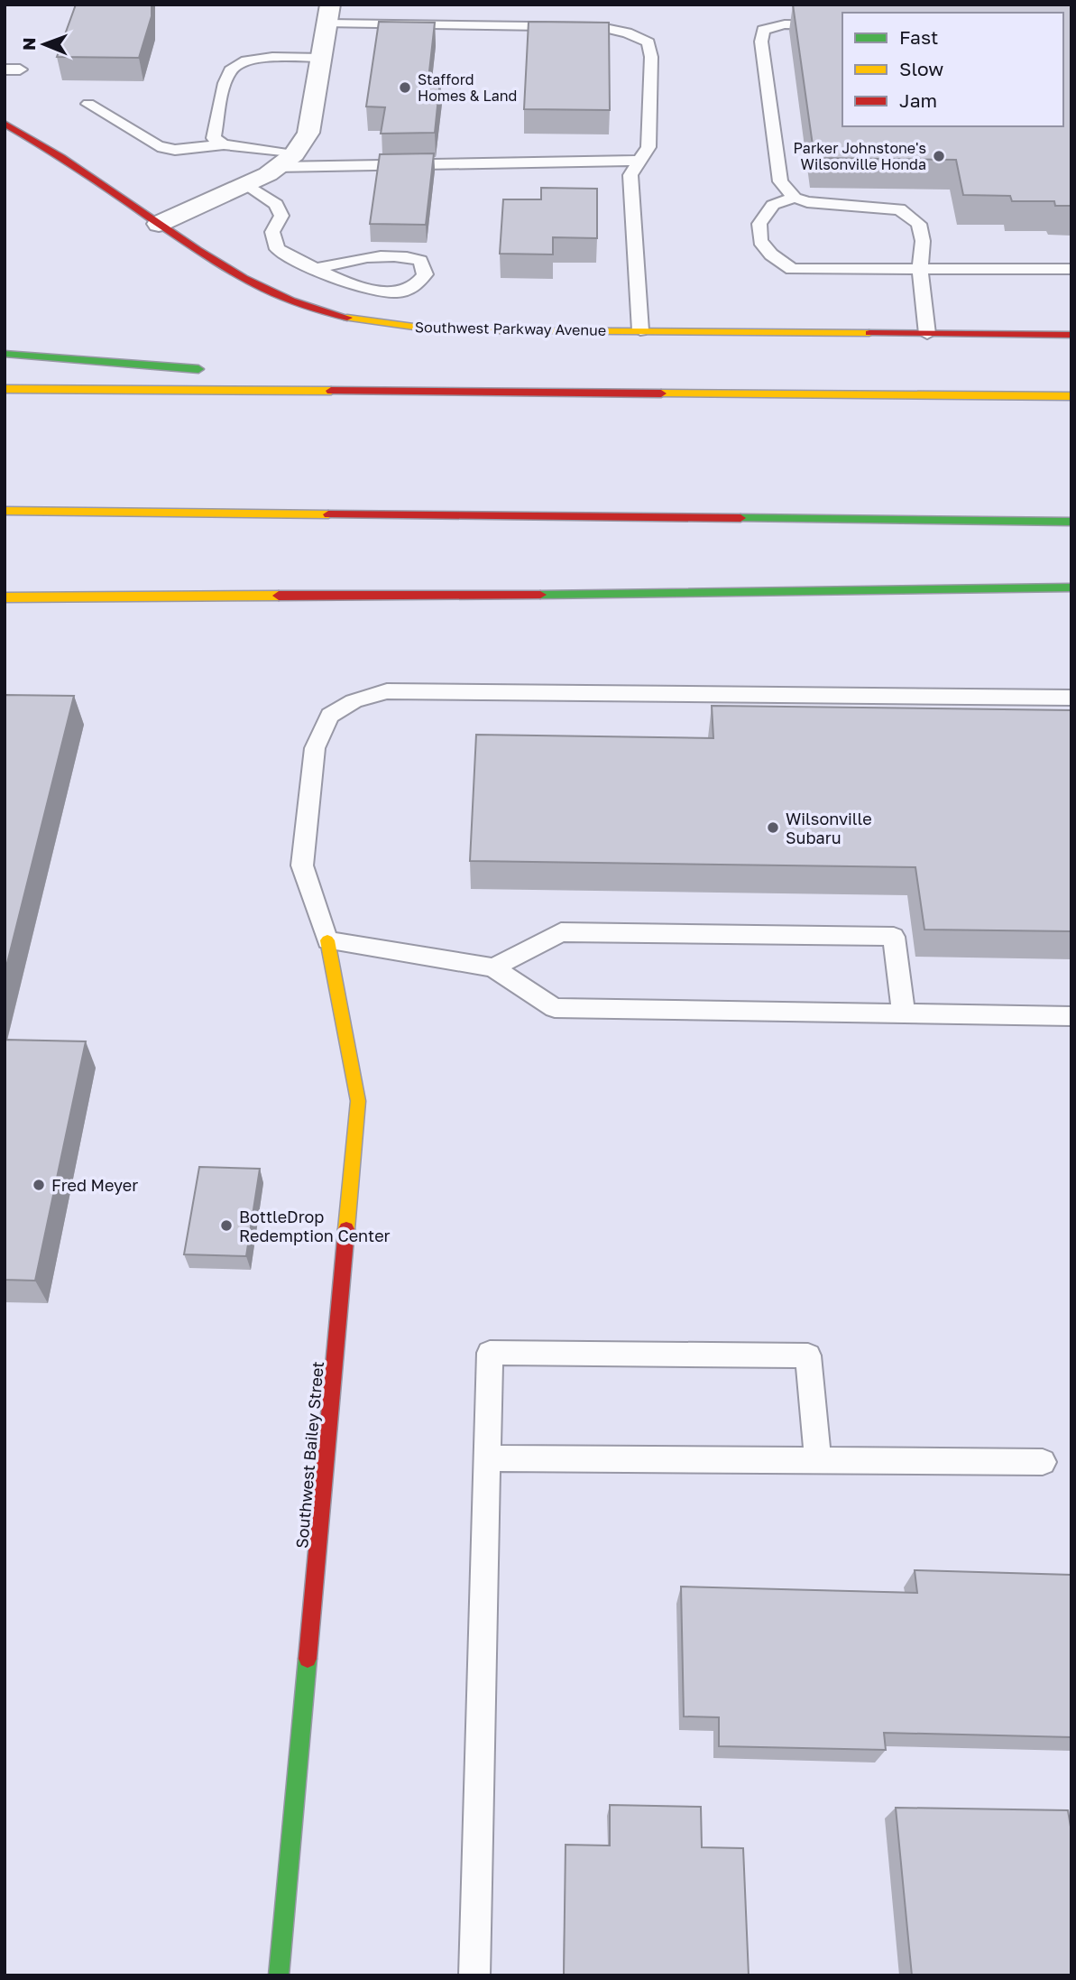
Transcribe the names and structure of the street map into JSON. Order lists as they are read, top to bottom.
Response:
{
  "streets": {
    "main road": ["Southwest Parkway Avenue", "Southwest Bailey Street"]
  },
  "places": [
    "Stafford Homes & Land",
    "Parker Johnstone's Wilsonville Honda",
    "Wilsonville Subaru",
    "Fred Meyer",
    "BottleDrop Redemption Center"
  ],
  "legend": ["Fast", "Slow", "Jam"],
  "north": "left"
}
